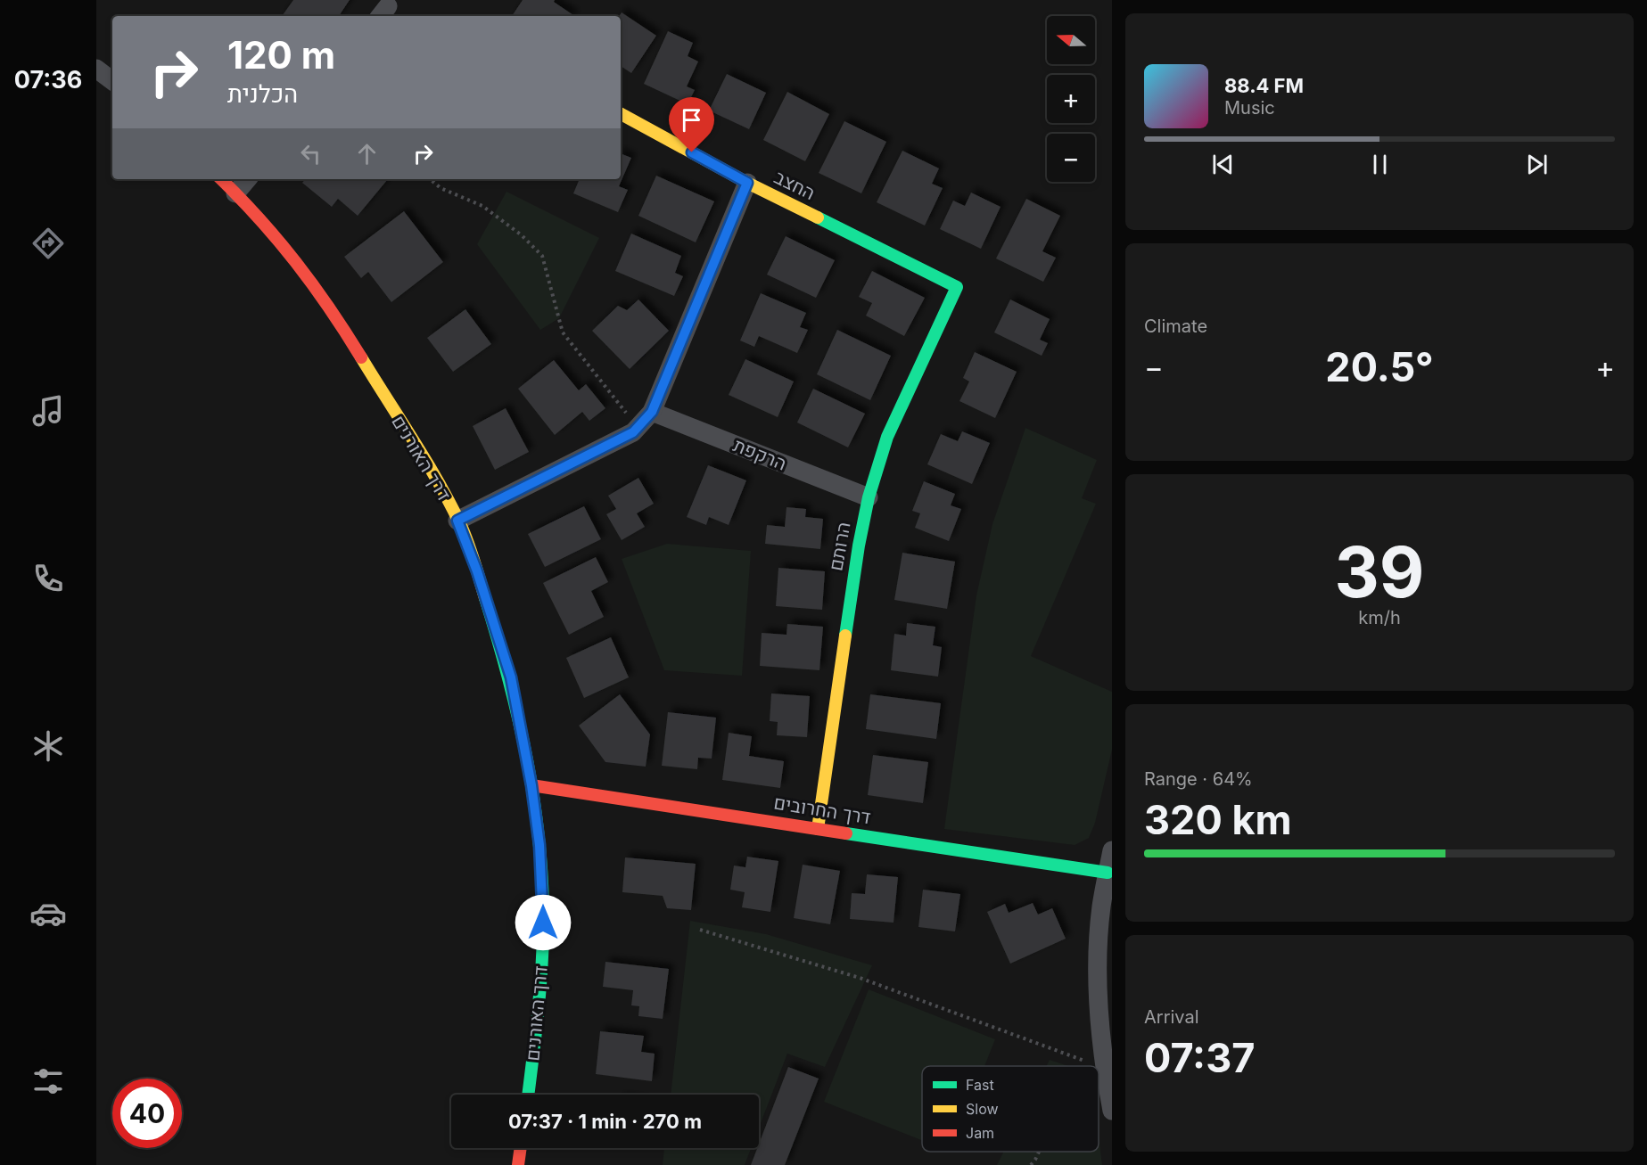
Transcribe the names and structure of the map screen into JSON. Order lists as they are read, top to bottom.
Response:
{
  "streets": {
    "street": [
      "החצב",
      "הרקפת",
      "דרך האורנים",
      "הרותם",
      "דרך החרובים"
    ]
  },
  "crossings": [
    ["החצב", "הרותם"],
    ["הרקפת", "הרותם"],
    ["דרך האורנים", "דרך החרובים"],
    ["הרותם", "דרך החרובים"]
  ],
  "legend": ["Fast", "Slow", "Jam"],
  "north": "left",
  "page": {
    "tabs": "07:36",
    "map_buttons": ["+", "−"],
    "turn": ["120 m", "הכלנית"],
    "song": ["88.4 FM", "Music"],
    "tile": [
      "Climate",
      ["39", "km/h"],
      ["Range · 64%", "320 km"],
      ["Arrival", "07:37"]
    ],
    "heat": ["−", "20.5°", "+"],
    "limit": "40",
    "trip": "07:37 · 1 min · 270 m"
  }
}
